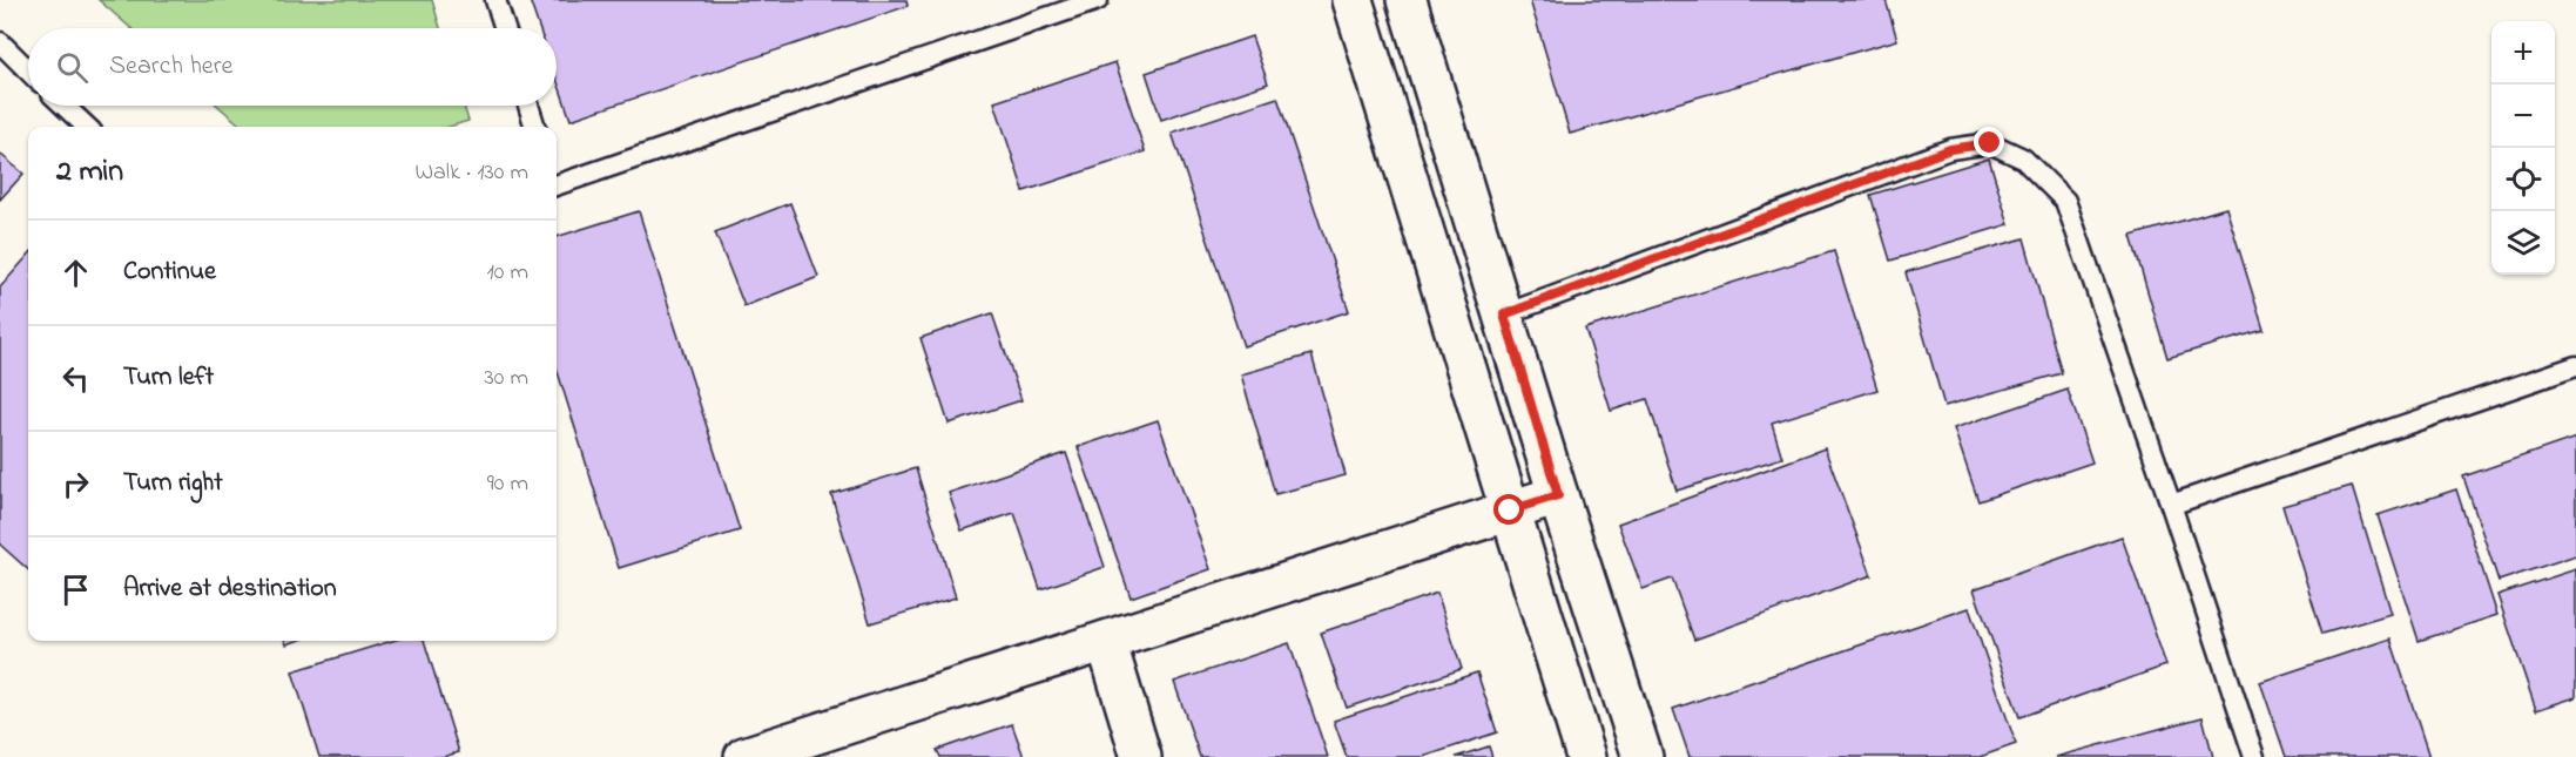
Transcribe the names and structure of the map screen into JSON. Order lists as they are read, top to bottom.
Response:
{
  "page": {
    "map_buttons": ["+", "−"],
    "search": "Search here",
    "heading": ["2 min", "Walk · 130 m"],
    "list": [
      ["Continue", "10 m"],
      ["Turn left", "30 m"],
      ["Turn right", "90 m"],
      "Arrive at destination"
    ]
  }
}
